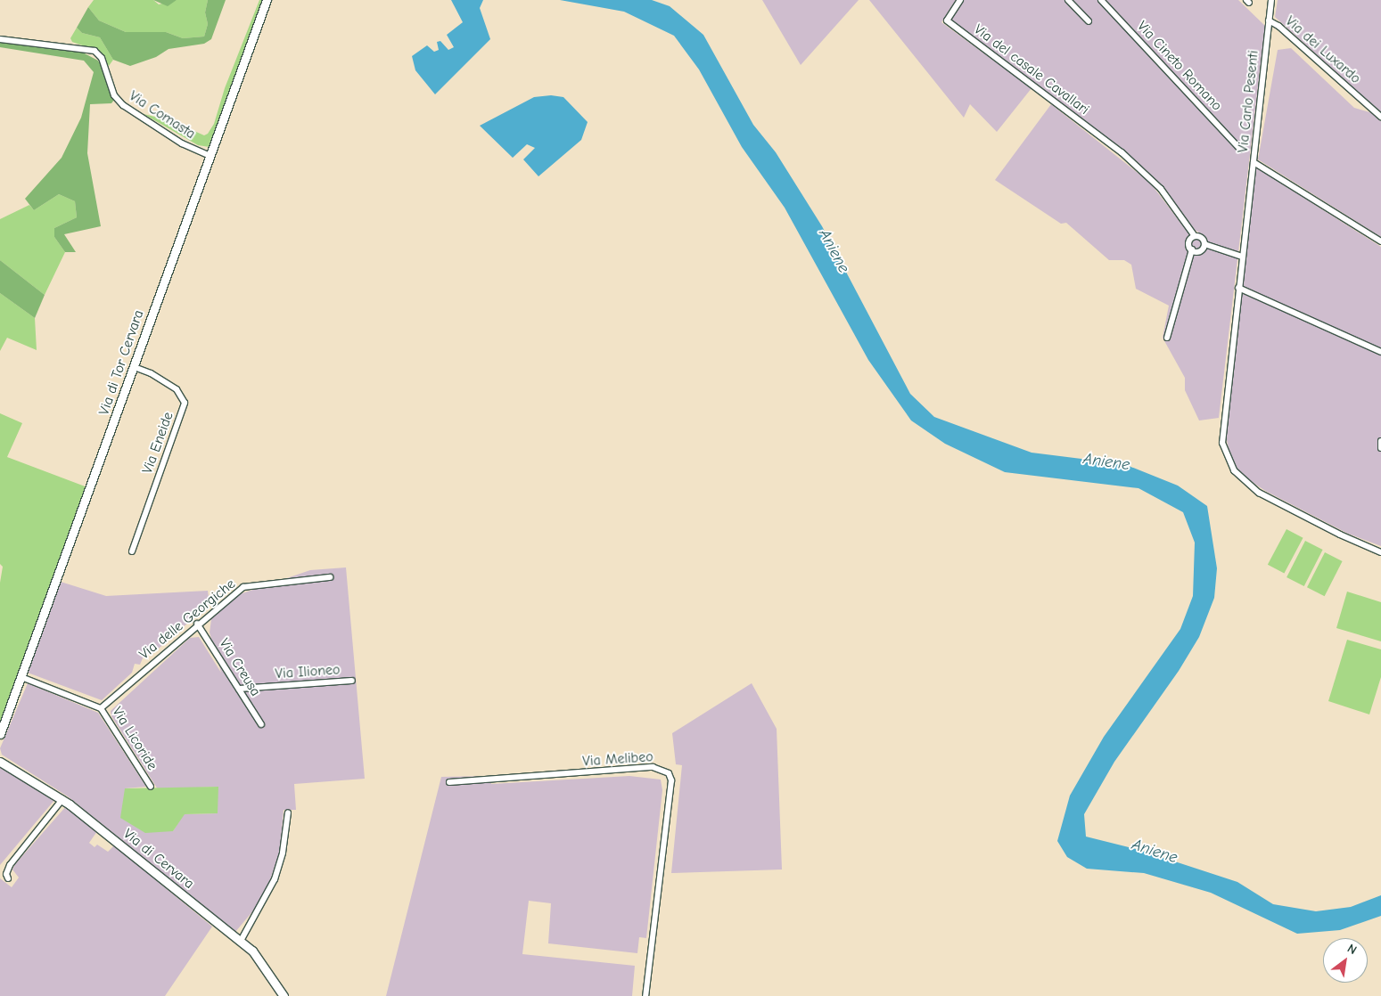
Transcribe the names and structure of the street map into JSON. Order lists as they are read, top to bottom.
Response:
{
  "streets": {
    "street": [
      "Via dei Luxardo",
      "Via Cineto Romano",
      "Via del casale Cavallari",
      "Via Carlo Pesenti",
      "Via Comasta",
      "Via di Tor Cervara",
      "Via Eneide",
      "Via delle Georgiche",
      "Via Creusa",
      "Via Ilioneo",
      "Via Licoride",
      "Via Melibeo",
      "Via di Cervara"
    ]
  },
  "crossings": [
    ["Via dei Luxardo", "Via Carlo Pesenti"],
    ["Via Comasta", "Via di Tor Cervara"],
    ["Via di Tor Cervara", "Via Eneide"],
    ["Via di Tor Cervara", "Via Licoride"],
    ["Via delle Georgiche", "Via Creusa"],
    ["Via delle Georgiche", "Via Licoride"],
    ["Via Creusa", "Via Ilioneo"]
  ],
  "water": ["Aniene"],
  "north": "top right"
}
